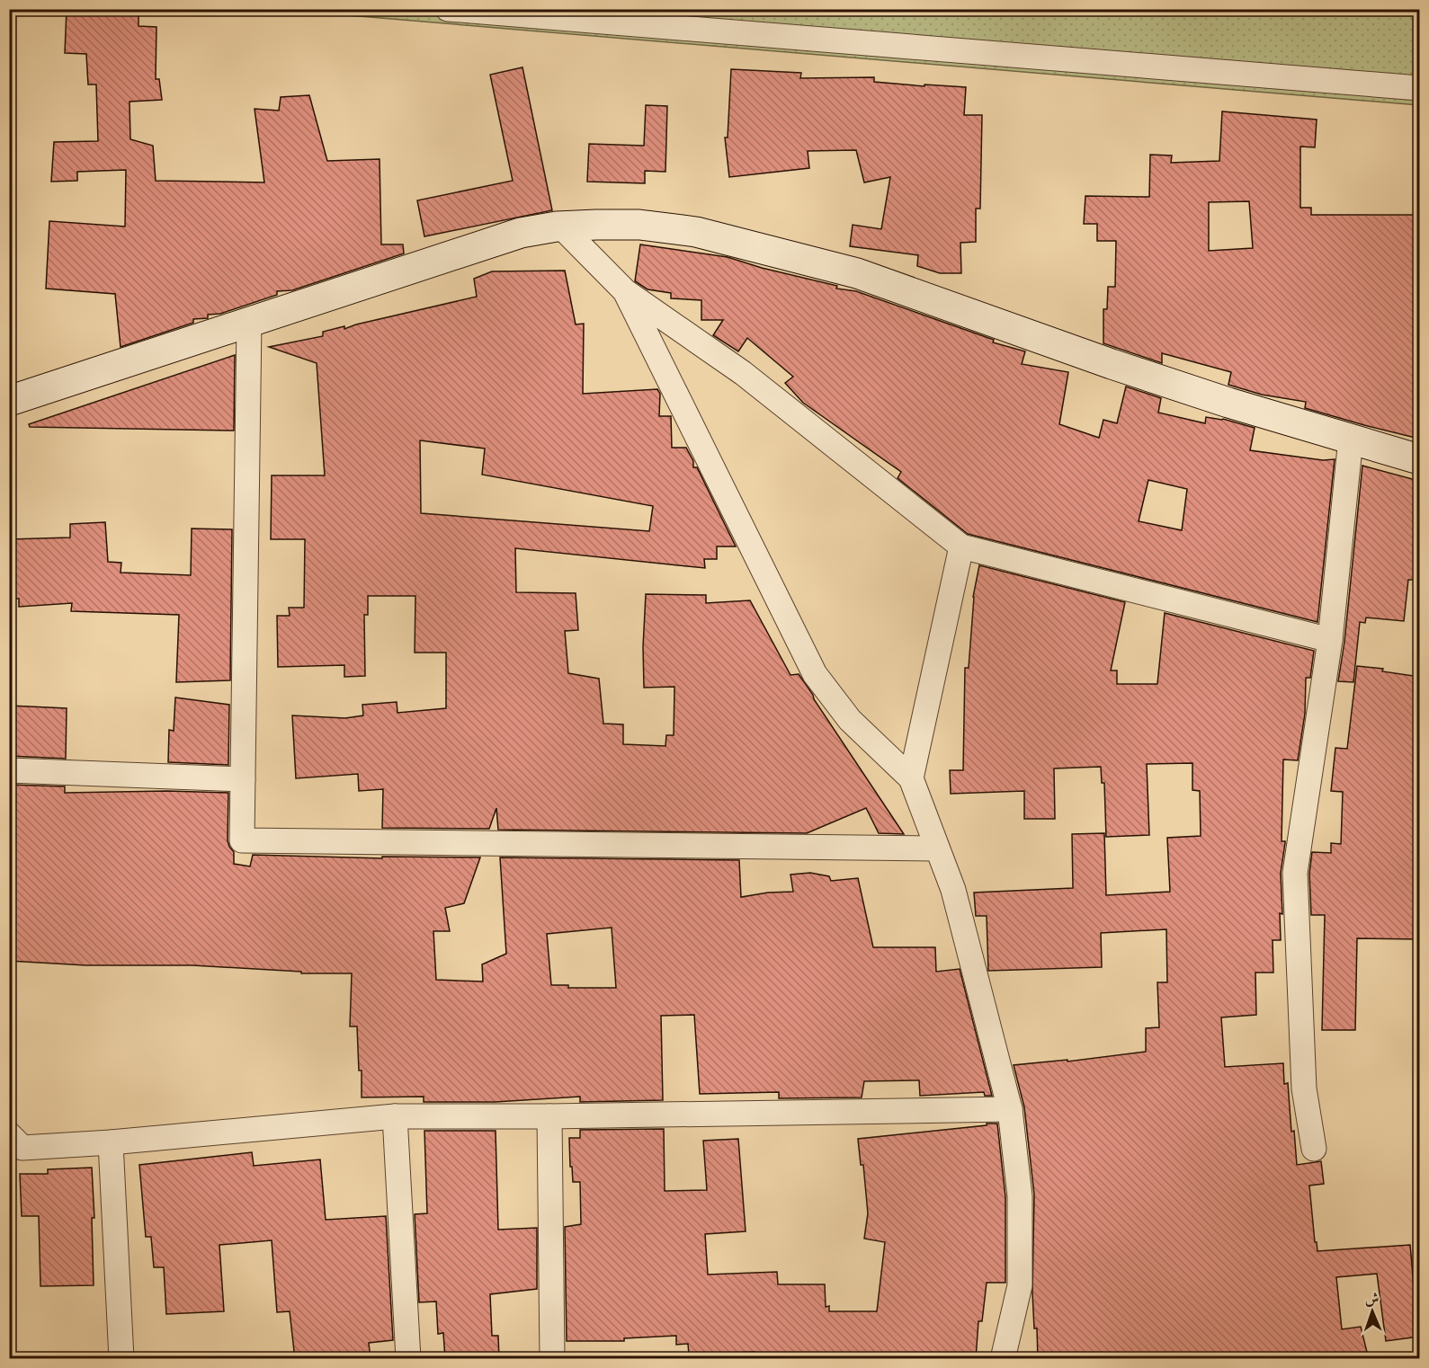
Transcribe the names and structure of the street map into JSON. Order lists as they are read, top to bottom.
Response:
{
  "north": "top"
}
